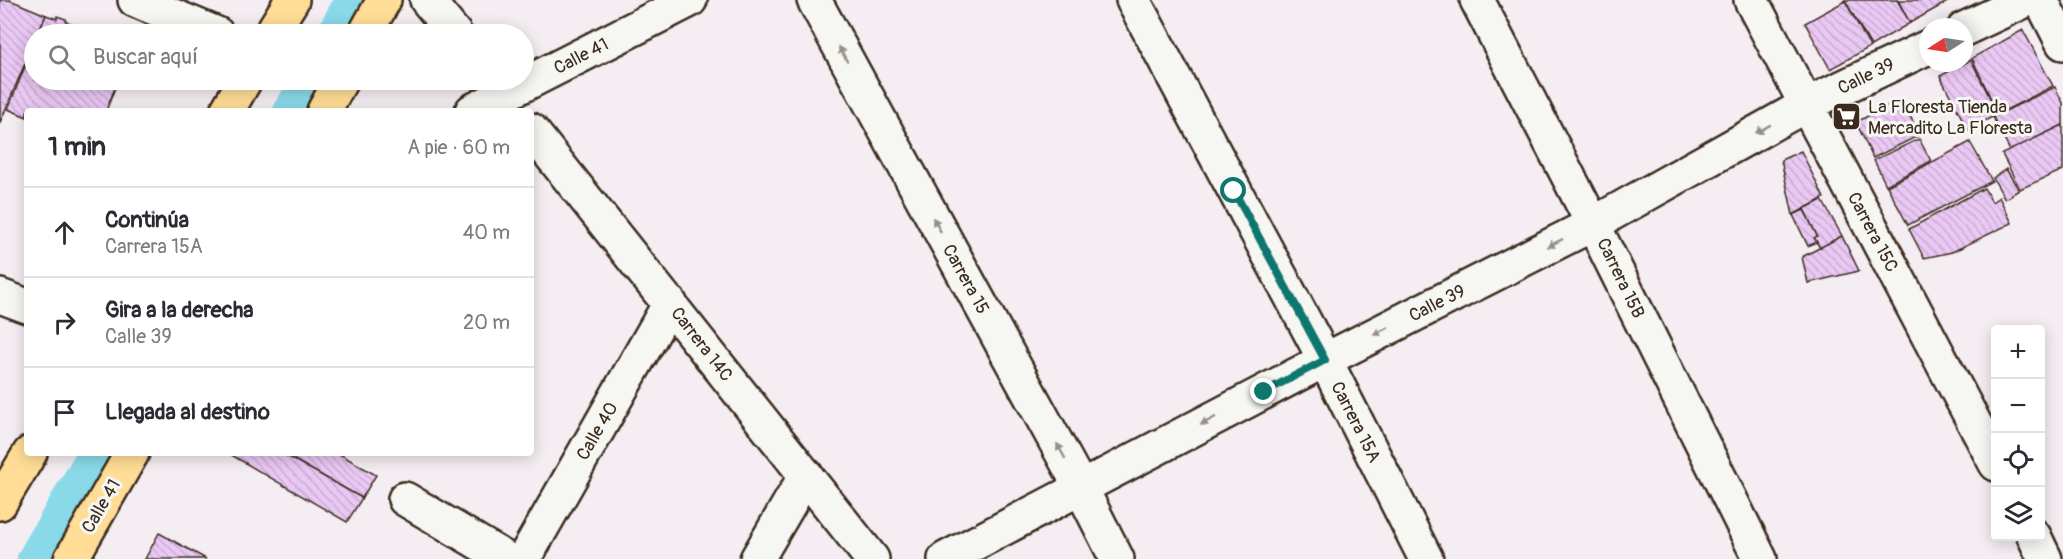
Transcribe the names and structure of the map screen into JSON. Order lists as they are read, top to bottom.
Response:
{
  "streets": {
    "main road": ["Calle 41"],
    "street": [
      "Calle 39",
      "Carrera 15C",
      "Carrera 15B",
      "Carrera 15",
      "Carrera 14C",
      "Carrera 15A",
      "Calle 40"
    ]
  },
  "crossings": [
    ["Calle 39", "Carrera 15C"],
    ["Calle 39", "Carrera 15B"],
    ["Calle 39", "Carrera 15"],
    ["Calle 39", "Carrera 15A"],
    ["Carrera 14C", "Calle 40"]
  ],
  "one_way": ["Calle 39", "Carrera 15"],
  "places": {
    "supermarket": ["La Floresta Tienda Mercadito La Floresta"]
  },
  "north": "left",
  "page": {
    "search": "Buscar aquí",
    "heading": ["1 min", "A pie · 60 m"],
    "list": [
      ["Continúa", "Carrera 15A", "40 m"],
      ["Gira a la derecha", "Calle 39", "20 m"],
      "Llegada al destino"
    ],
    "map_buttons": ["+", "−"]
  }
}
